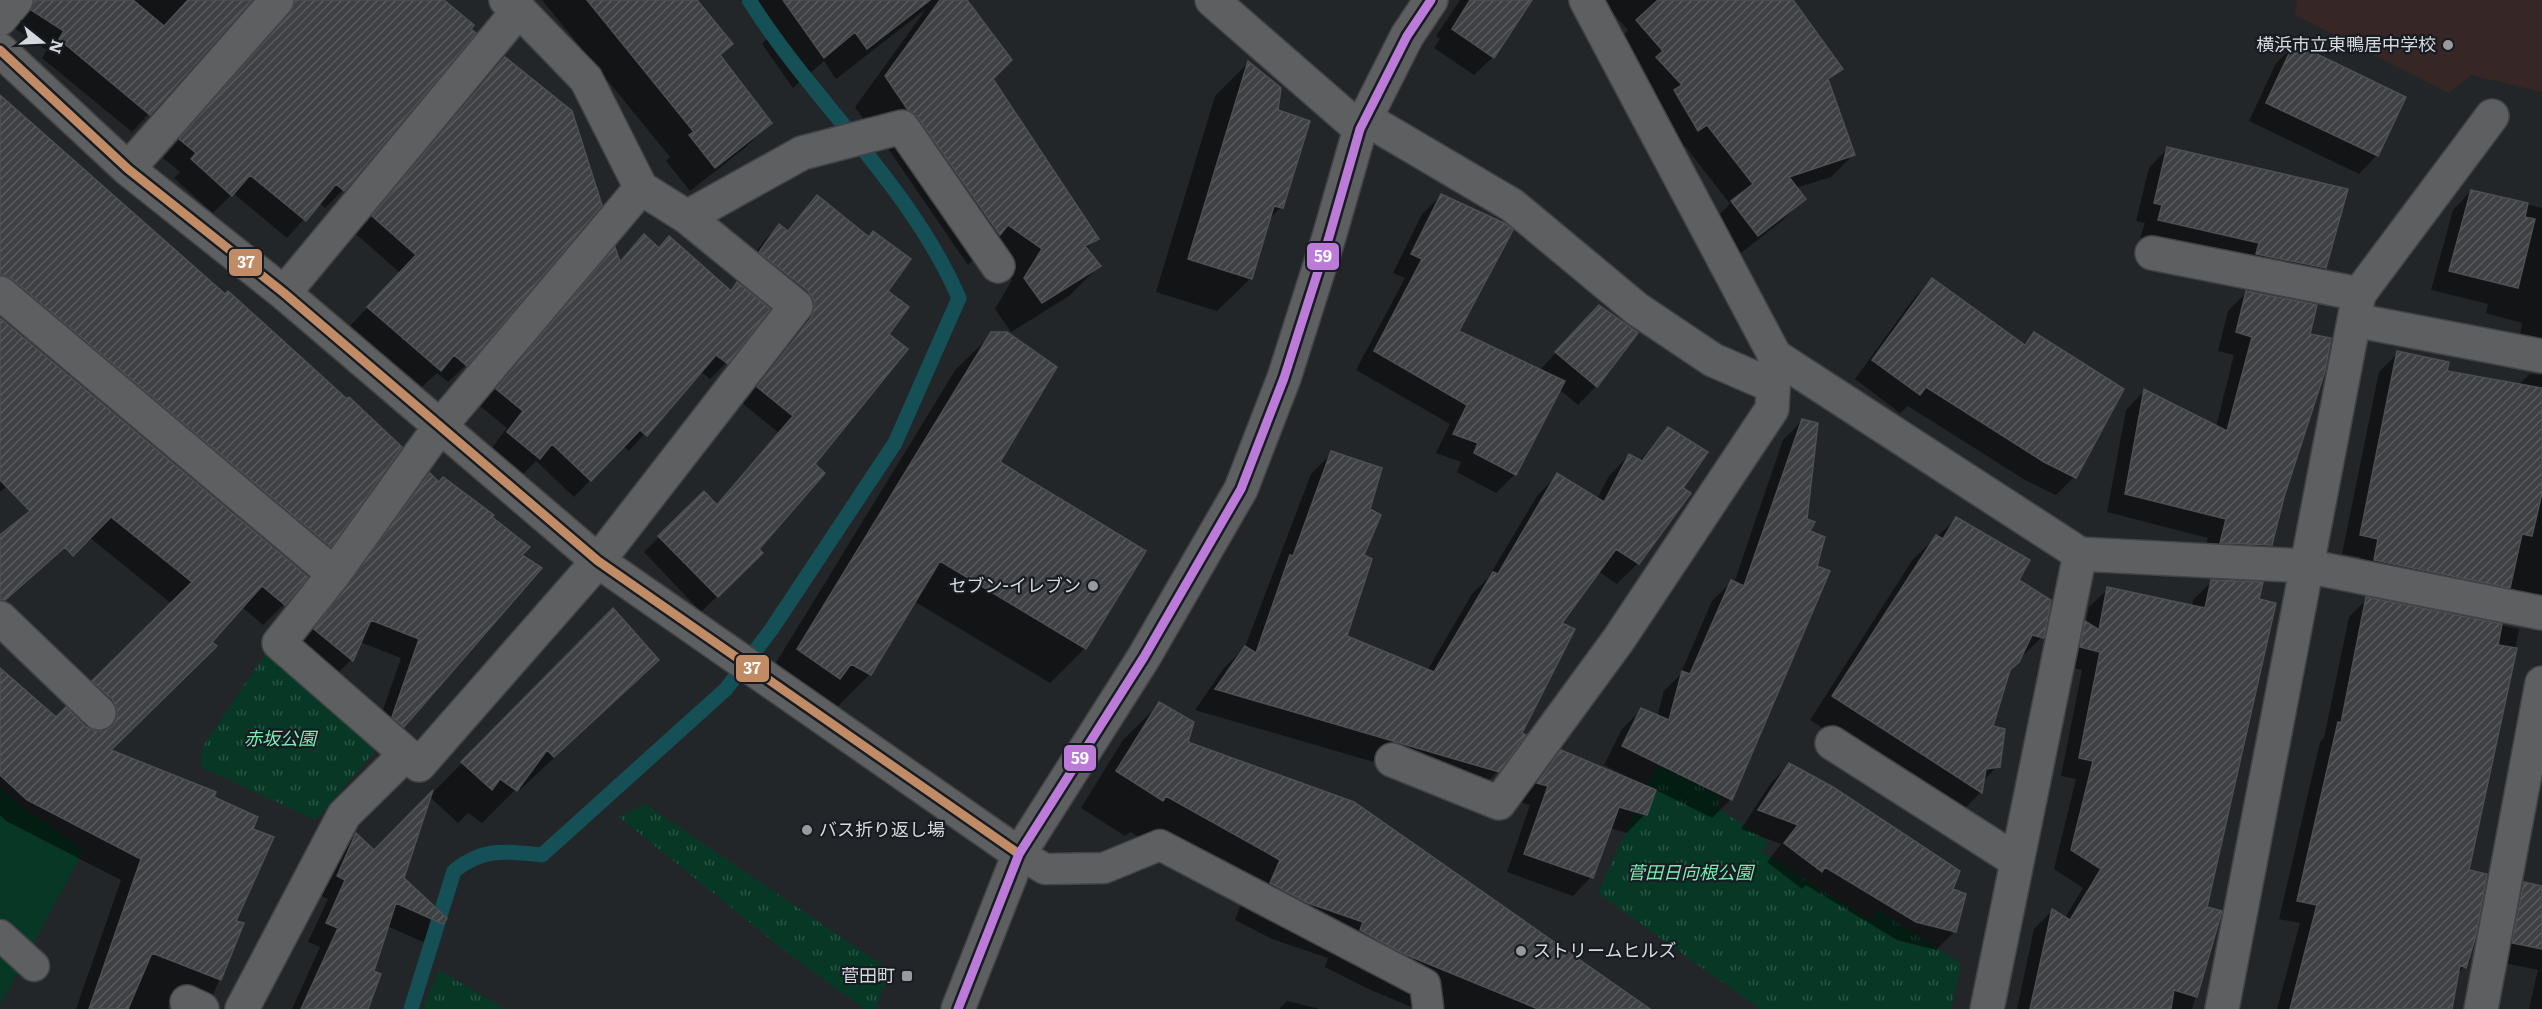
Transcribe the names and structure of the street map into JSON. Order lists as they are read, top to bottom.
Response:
{
  "parks": ["赤坂公園", "菅田日向根公園"],
  "places": {
    "other": [
      "横浜市立東鴨居中学校",
      "セブン-イレブン",
      "バス折り返し場",
      "ストリームヒルズ"
    ],
    "transit": ["菅田町"]
  },
  "lines": ["transit line 59", "transit line 37"],
  "north": "right"
}
